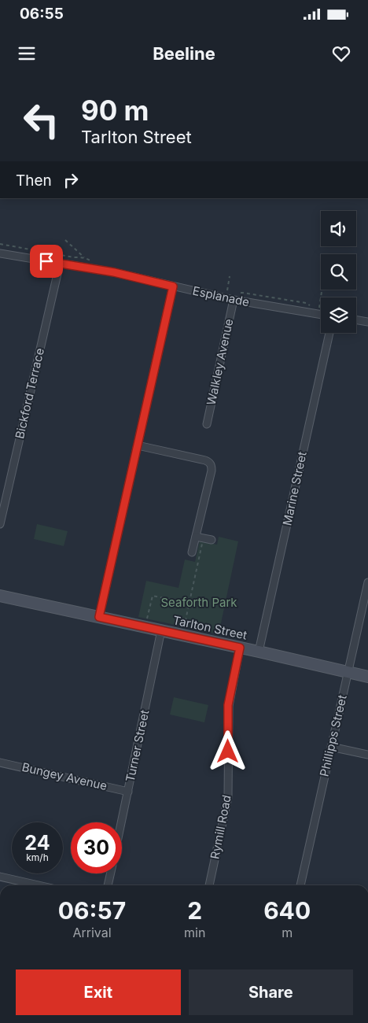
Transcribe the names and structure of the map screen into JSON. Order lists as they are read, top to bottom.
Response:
{
  "streets": {
    "street": [
      "Esplanade",
      "Walkley Avenue",
      "Bickford Terrace",
      "Marine Street",
      "Tarlton Street",
      "Phillipps Street",
      "Turner Street",
      "Bungey Avenue",
      "Rymill Road"
    ]
  },
  "crossings": [
    ["Esplanade", "Walkley Avenue"],
    ["Esplanade", "Bickford Terrace"],
    ["Marine Street", "Tarlton Street"],
    ["Tarlton Street", "Phillipps Street"],
    ["Tarlton Street", "Turner Street"],
    ["Tarlton Street", "Rymill Road"],
    ["Turner Street", "Bungey Avenue"]
  ],
  "parks": ["Seaforth Park"],
  "page": {
    "status": "06:55",
    "header": "Beeline",
    "turn": ["90 m", "Tarlton Street"],
    "then": "Then",
    "speed": "24 km/h",
    "limit": "30",
    "eta": [
      "06:57",
      "Arrival",
      "2",
      "min",
      "640",
      "m"
    ],
    "buttons": ["Exit", "Share"]
  }
}
